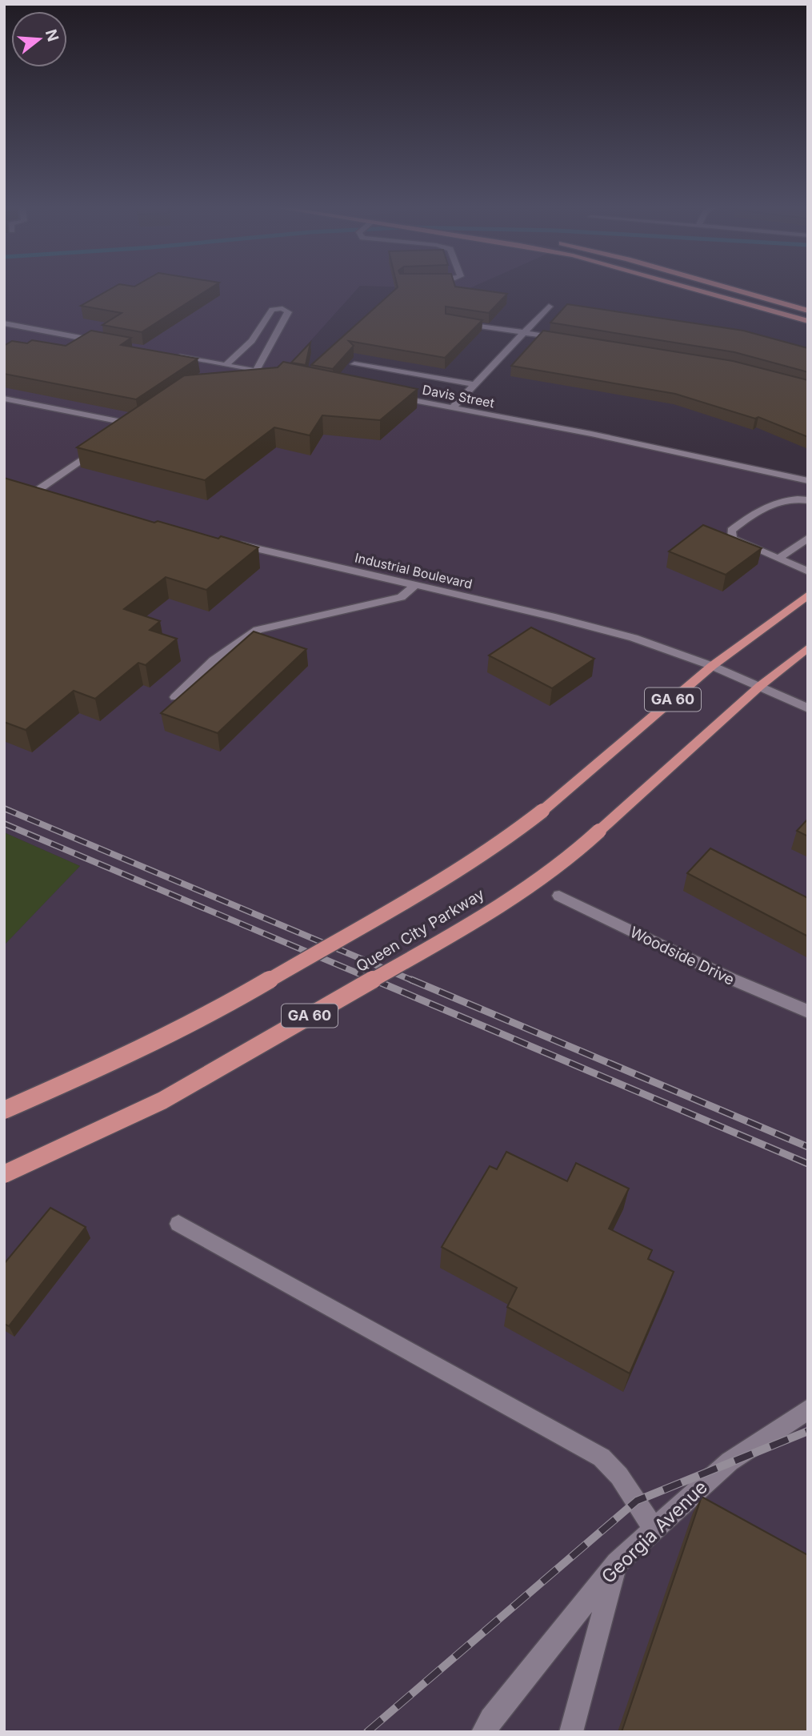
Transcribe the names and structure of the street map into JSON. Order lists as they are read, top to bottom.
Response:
{
  "streets": {
    "main road": ["GA 60", "Queen City Parkway"],
    "street": [
      "Davis Street",
      "Industrial Boulevard",
      "Woodside Drive",
      "Georgia Avenue"
    ]
  },
  "crossings": [
    ["Industrial Boulevard", "Queen City Parkway"]
  ],
  "north": "right"
}
